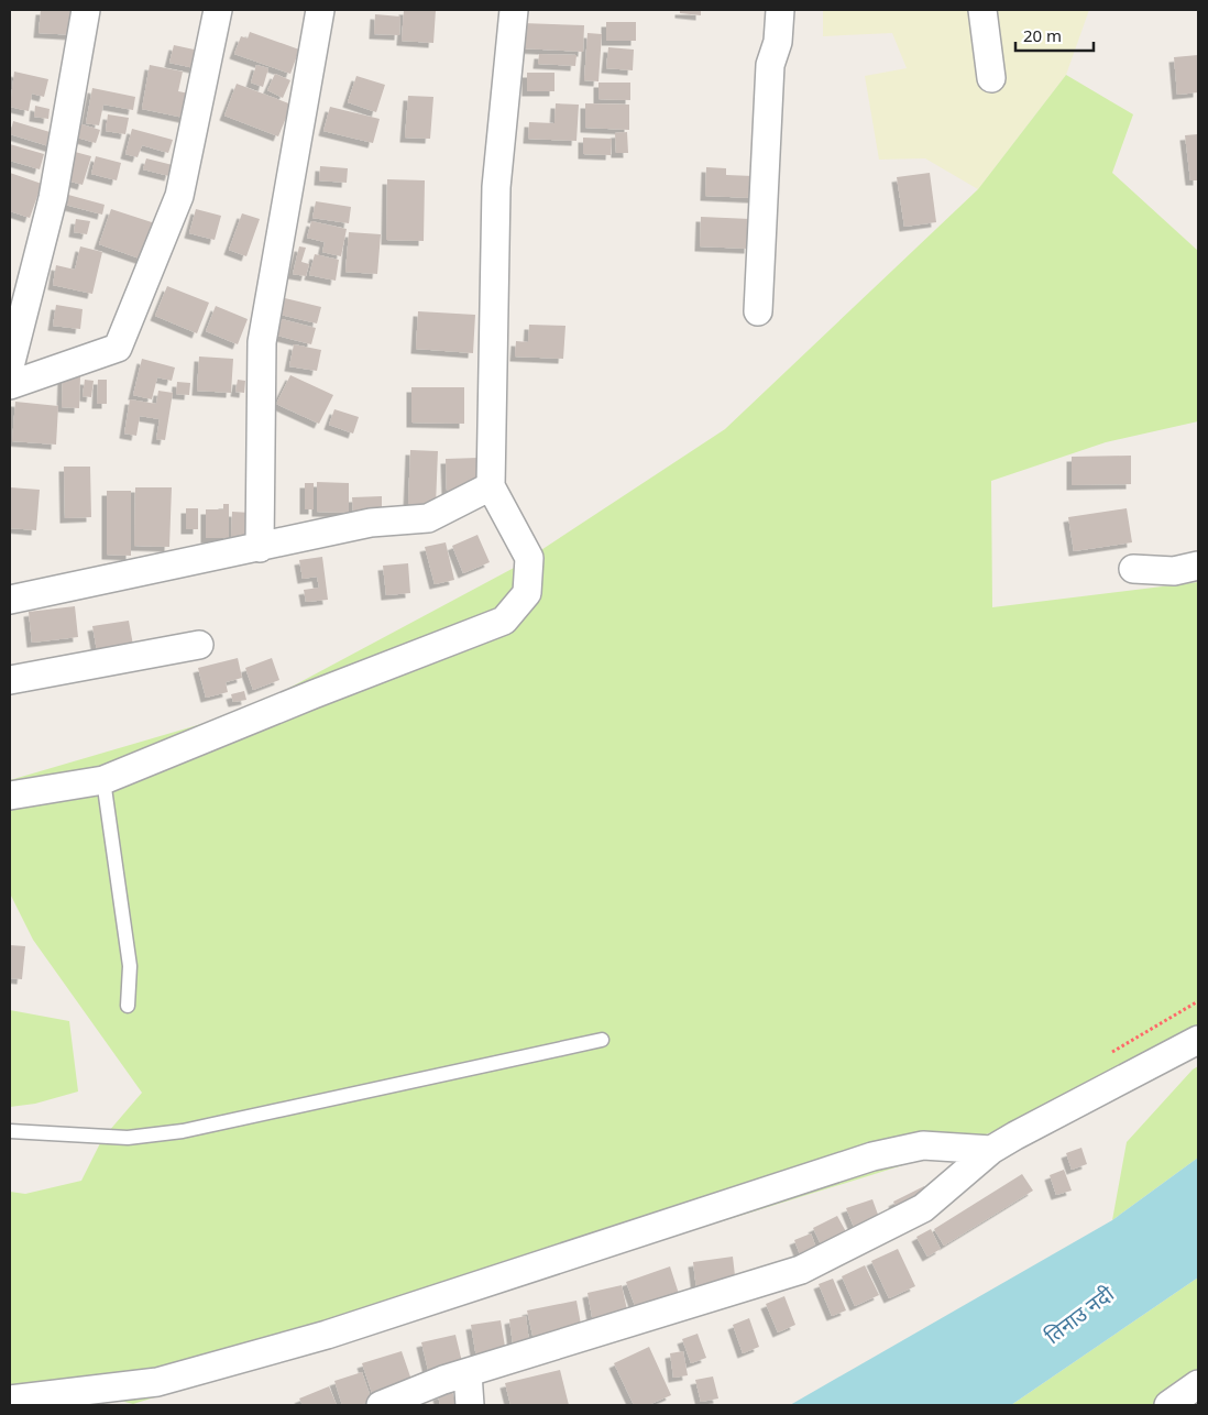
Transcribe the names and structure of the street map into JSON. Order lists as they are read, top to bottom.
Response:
{
  "water": ["तिनाउ नदी"],
  "scale_bar": "20 m"
}
